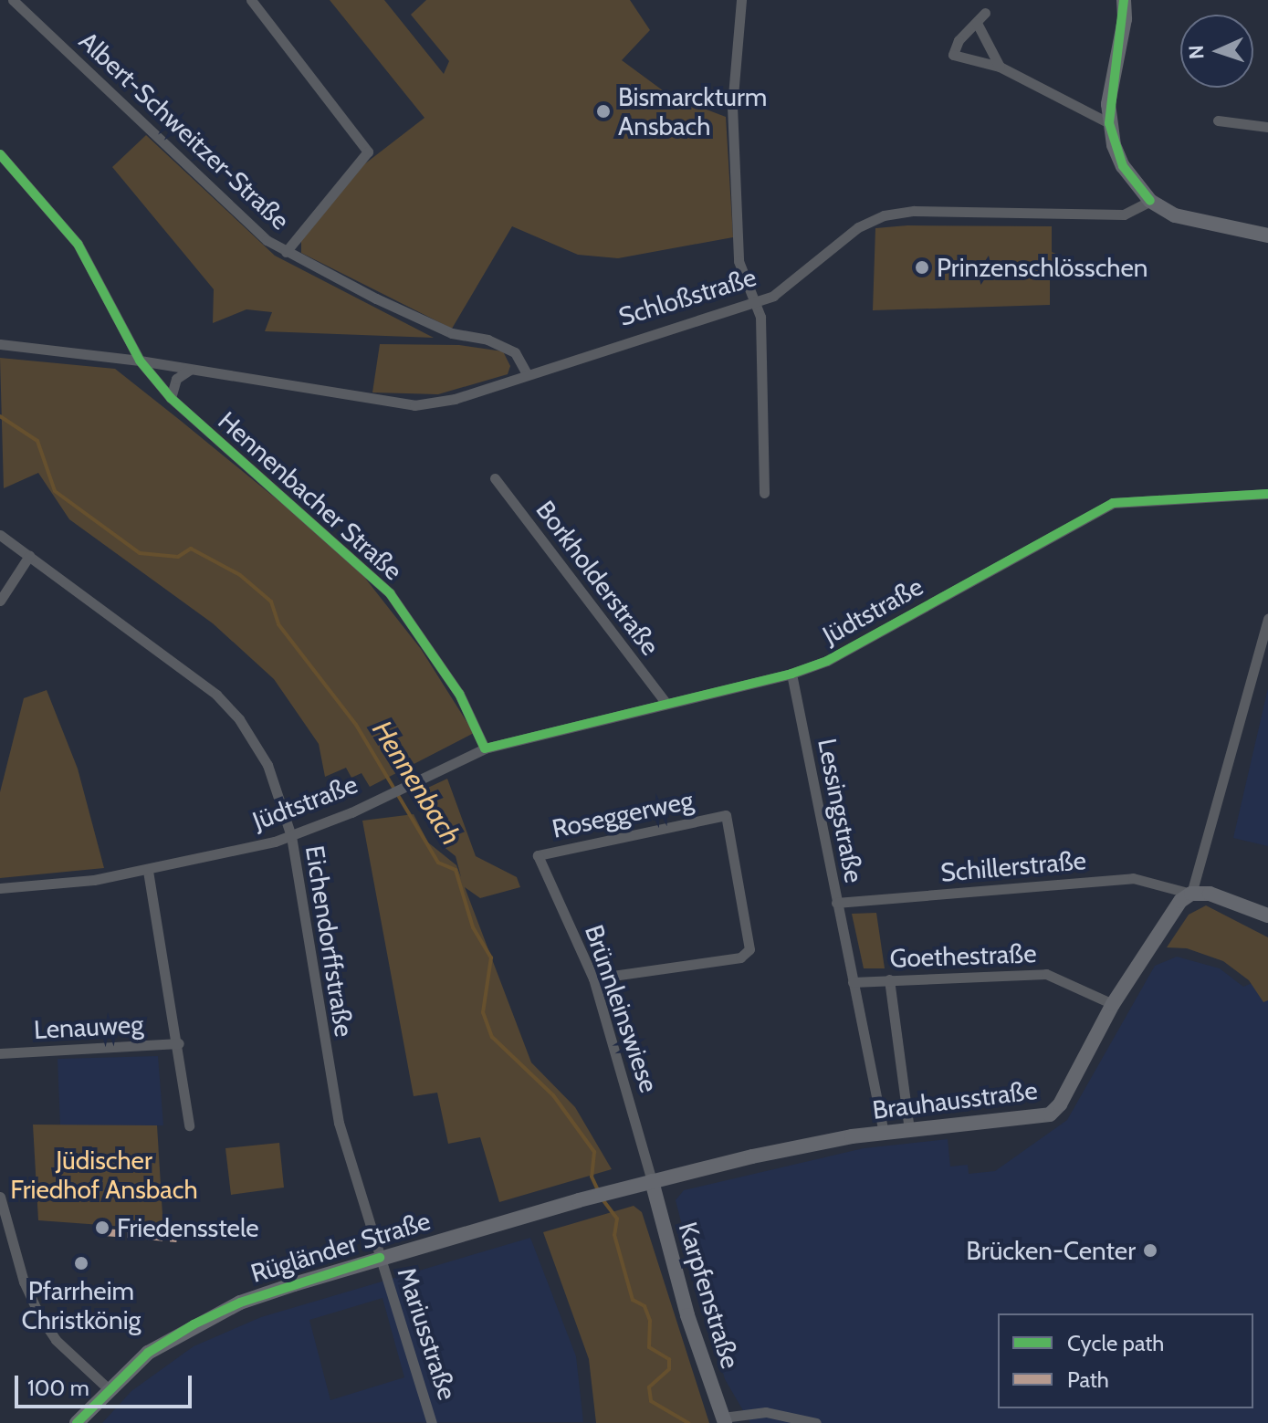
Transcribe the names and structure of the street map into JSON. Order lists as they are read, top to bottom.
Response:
{
  "streets": {
    "main road": ["Brauhausstraße", "Rügländer Straße", "Karpfenstraße"],
    "street": [
      "Albert-Schweitzer-Straße",
      "Schloßstraße",
      "Hennenbacher Straße",
      "Borkholderstraße",
      "Jüdtstraße",
      "Lessingstraße",
      "Roseggerweg",
      "Schillerstraße",
      "Eichendorffstraße",
      "Goethestraße",
      "Brünnleinswiese",
      "Lenauweg",
      "Mariusstraße"
    ]
  },
  "crossings": [
    ["Albert-Schweitzer-Straße", "Schloßstraße"],
    ["Schloßstraße", "Hennenbacher Straße"],
    ["Hennenbacher Straße", "Jüdtstraße"],
    ["Borkholderstraße", "Jüdtstraße"],
    ["Jüdtstraße", "Lessingstraße"],
    ["Jüdtstraße", "Eichendorffstraße"],
    ["Jüdtstraße", "Lenauweg"],
    ["Lessingstraße", "Schillerstraße"],
    ["Lessingstraße", "Goethestraße"],
    ["Lessingstraße", "Brauhausstraße"],
    ["Roseggerweg", "Brünnleinswiese"],
    ["Schillerstraße", "Brauhausstraße"],
    ["Eichendorffstraße", "Rügländer Straße"],
    ["Eichendorffstraße", "Mariusstraße"],
    ["Goethestraße", "Brauhausstraße"],
    ["Brünnleinswiese", "Brauhausstraße"],
    ["Brünnleinswiese", "Rügländer Straße"],
    ["Brünnleinswiese", "Karpfenstraße"],
    ["Brauhausstraße", "Rügländer Straße"],
    ["Brauhausstraße", "Karpfenstraße"],
    ["Rügländer Straße", "Karpfenstraße"],
    ["Rügländer Straße", "Mariusstraße"]
  ],
  "water": ["Hennenbach"],
  "parks": ["Jüdischer Friedhof Ansbach"],
  "places": [
    "Bismarckturm Ansbach",
    "Prinzenschlösschen",
    "Friedensstele",
    "Brücken-Center",
    "Pfarrheim Christkönig"
  ],
  "legend": ["Cycle path", "Path"],
  "scale_bar": "100 m",
  "north": "left"
}
